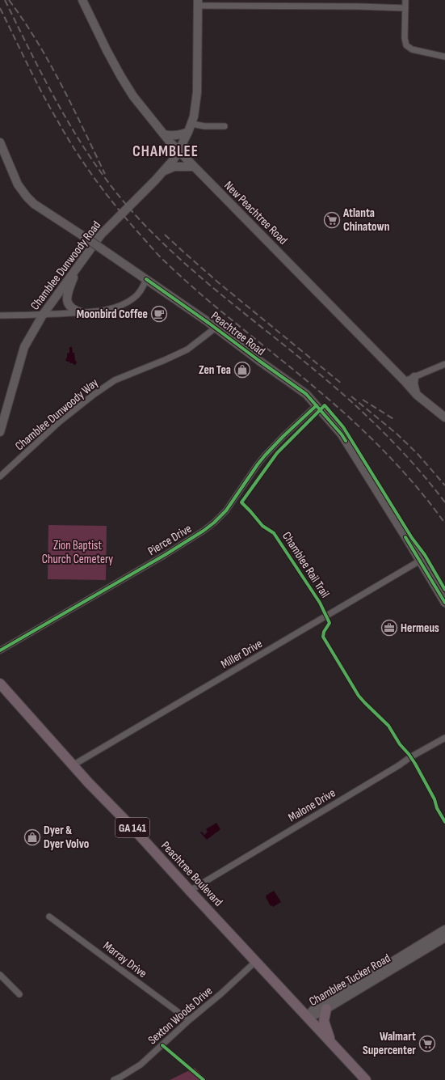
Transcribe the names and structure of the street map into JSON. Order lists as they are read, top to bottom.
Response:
{
  "streets": {
    "highway": ["GA 141", "Peachtree Boulevard"],
    "street": [
      "New Peachtree Road",
      "Chamblee Dunwoody Road",
      "Peachtree Road",
      "Chamblee Dunwoody Way",
      "Pierce Drive",
      "Miller Drive",
      "Malone Drive",
      "Marray Drive",
      "Chamblee Tucker Road",
      "Sexton Woods Drive"
    ],
    "cycle path": ["Chamblee Rail Trail"]
  },
  "crossings": [
    ["New Peachtree Road", "Chamblee Dunwoody Road"],
    ["Peachtree Road", "Chamblee Dunwoody Way"],
    ["Peachtree Road", "Pierce Drive"],
    ["Peachtree Road", "Miller Drive"],
    ["Miller Drive", "Peachtree Boulevard"],
    ["Malone Drive", "Peachtree Boulevard"],
    ["Peachtree Boulevard", "Chamblee Tucker Road"],
    ["Peachtree Boulevard", "Sexton Woods Drive"],
    ["Marray Drive", "Sexton Woods Drive"]
  ],
  "districts": ["CHAMBLEE"],
  "parks": ["Zion Baptist Church Cemetery"],
  "places": {
    "supermarket": ["Atlanta Chinatown", "Walmart Supercenter"],
    "cafe": ["Moonbird Coffee"],
    "shop": ["Zen Tea", "Dyer & Dyer Volvo"],
    "office": ["Hermeus"]
  }
}
